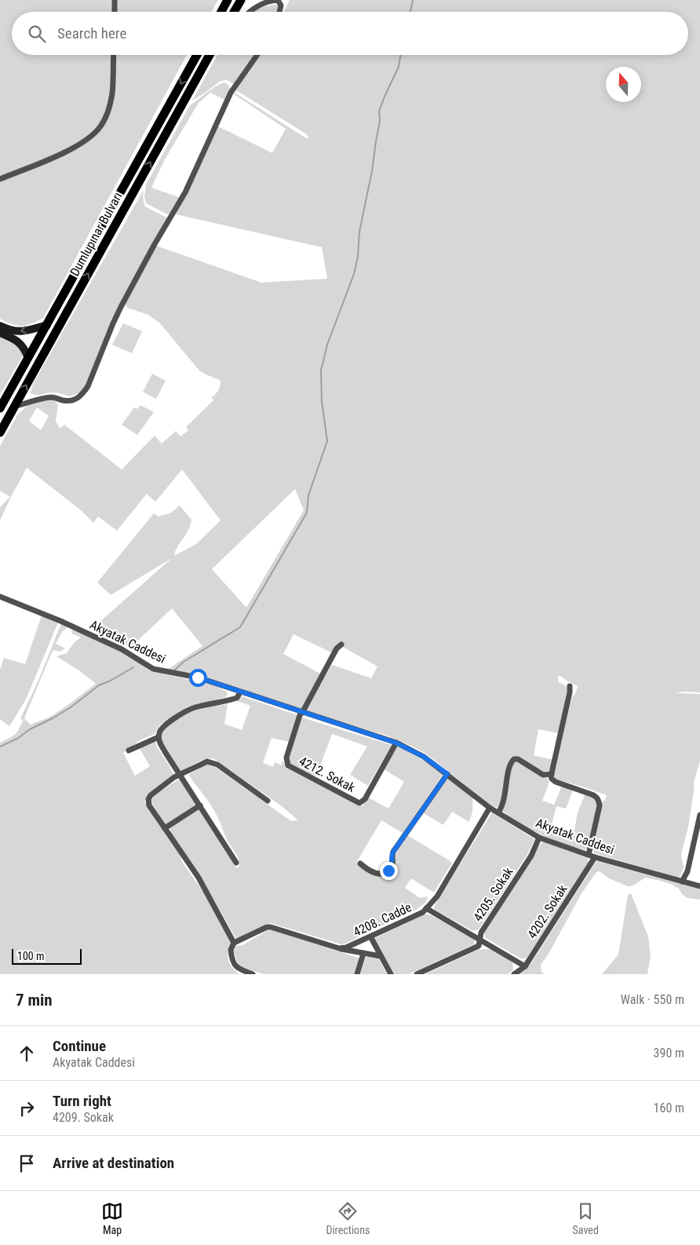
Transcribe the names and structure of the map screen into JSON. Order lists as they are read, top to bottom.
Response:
{
  "streets": {
    "highway": ["Dumlupınar Bulvarı"],
    "street": [
      "Akyatak Caddesi",
      "4212. Sokak",
      "4205. Sokak",
      "4202. Sokak",
      "4208. Cadde"
    ]
  },
  "crossings": [
    ["Akyatak Caddesi", "4212. Sokak"],
    ["Akyatak Caddesi", "4205. Sokak"],
    ["Akyatak Caddesi", "4202. Sokak"],
    ["Akyatak Caddesi", "4208. Cadde"]
  ],
  "scale_bar": "100 m",
  "north": "top",
  "page": {
    "search": "Search here",
    "scale": "100 m",
    "heading": ["7 min", "Walk · 550 m"],
    "list": [
      ["Continue", "Akyatak Caddesi", "390 m"],
      ["Turn right", "4209. Sokak", "160 m"],
      "Arrive at destination"
    ],
    "nav": ["Map", "Directions", "Saved"]
  }
}
